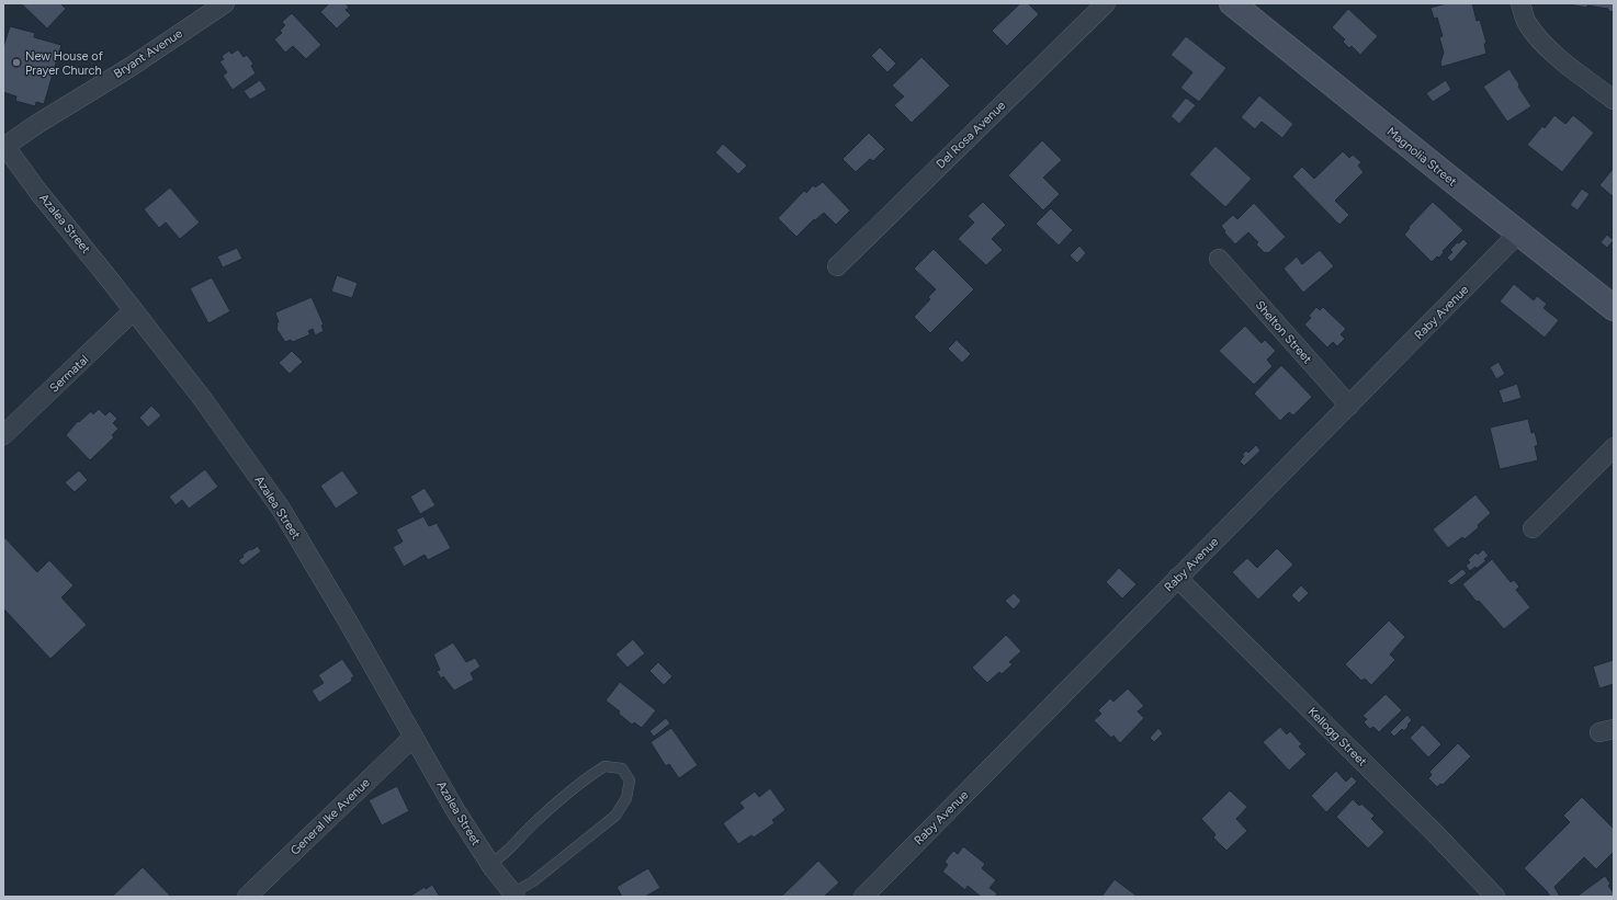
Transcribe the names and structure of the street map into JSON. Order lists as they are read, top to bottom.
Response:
{
  "streets": {
    "street": [
      "Bryant Avenue",
      "Del Rosa Avenue",
      "Magnolia Street",
      "Azalea Street",
      "Raby Avenue",
      "Shelton Street",
      "Sermatal",
      "Kellogg Street",
      "General Ike Avenue"
    ]
  },
  "crossings": [
    ["Bryant Avenue", "Azalea Street"],
    ["Magnolia Street", "Raby Avenue"],
    ["Azalea Street", "Sermatal"],
    ["Azalea Street", "General Ike Avenue"],
    ["Raby Avenue", "Shelton Street"],
    ["Raby Avenue", "Kellogg Street"]
  ],
  "places": ["New House of Prayer Church"]
}
